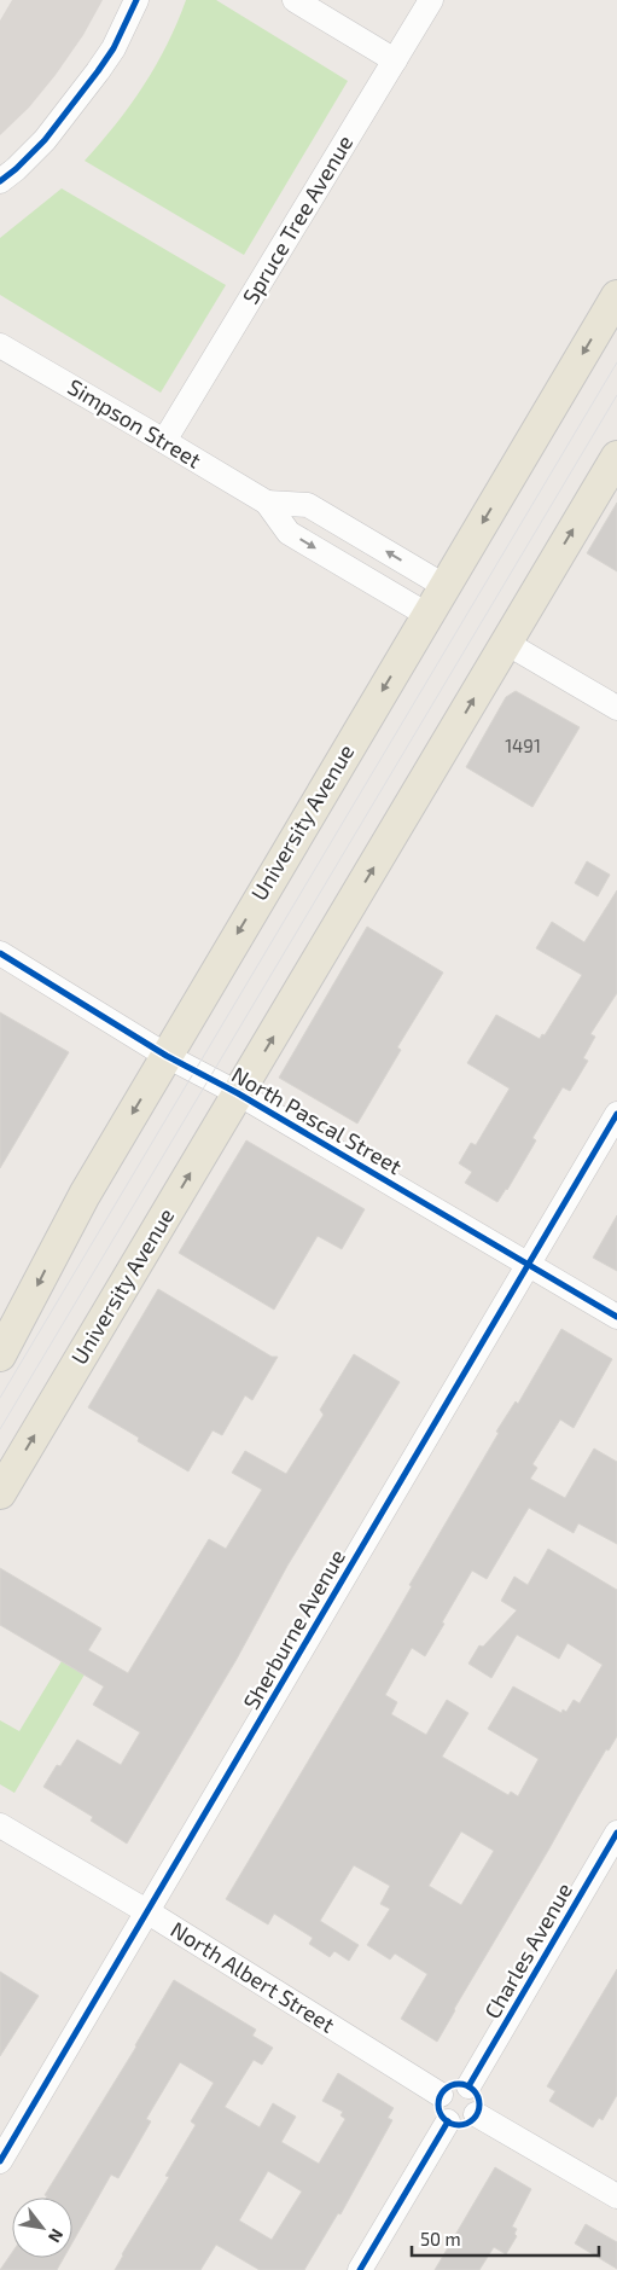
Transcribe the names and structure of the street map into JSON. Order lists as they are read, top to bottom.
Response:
{
  "streets": {
    "main road": ["University Avenue"],
    "street": [
      "Spruce Tree Avenue",
      "Simpson Street",
      "North Pascal Street",
      "Sherburne Avenue",
      "Charles Avenue",
      "North Albert Street"
    ]
  },
  "crossings": [
    ["Spruce Tree Avenue", "Simpson Street"],
    ["Simpson Street", "University Avenue"],
    ["University Avenue", "North Pascal Street"],
    ["North Pascal Street", "Sherburne Avenue"],
    ["Sherburne Avenue", "North Albert Street"],
    ["Charles Avenue", "North Albert Street"]
  ],
  "house_numbers": ["1491"],
  "scale_bar": "50 m",
  "north": "bottom right"
}
